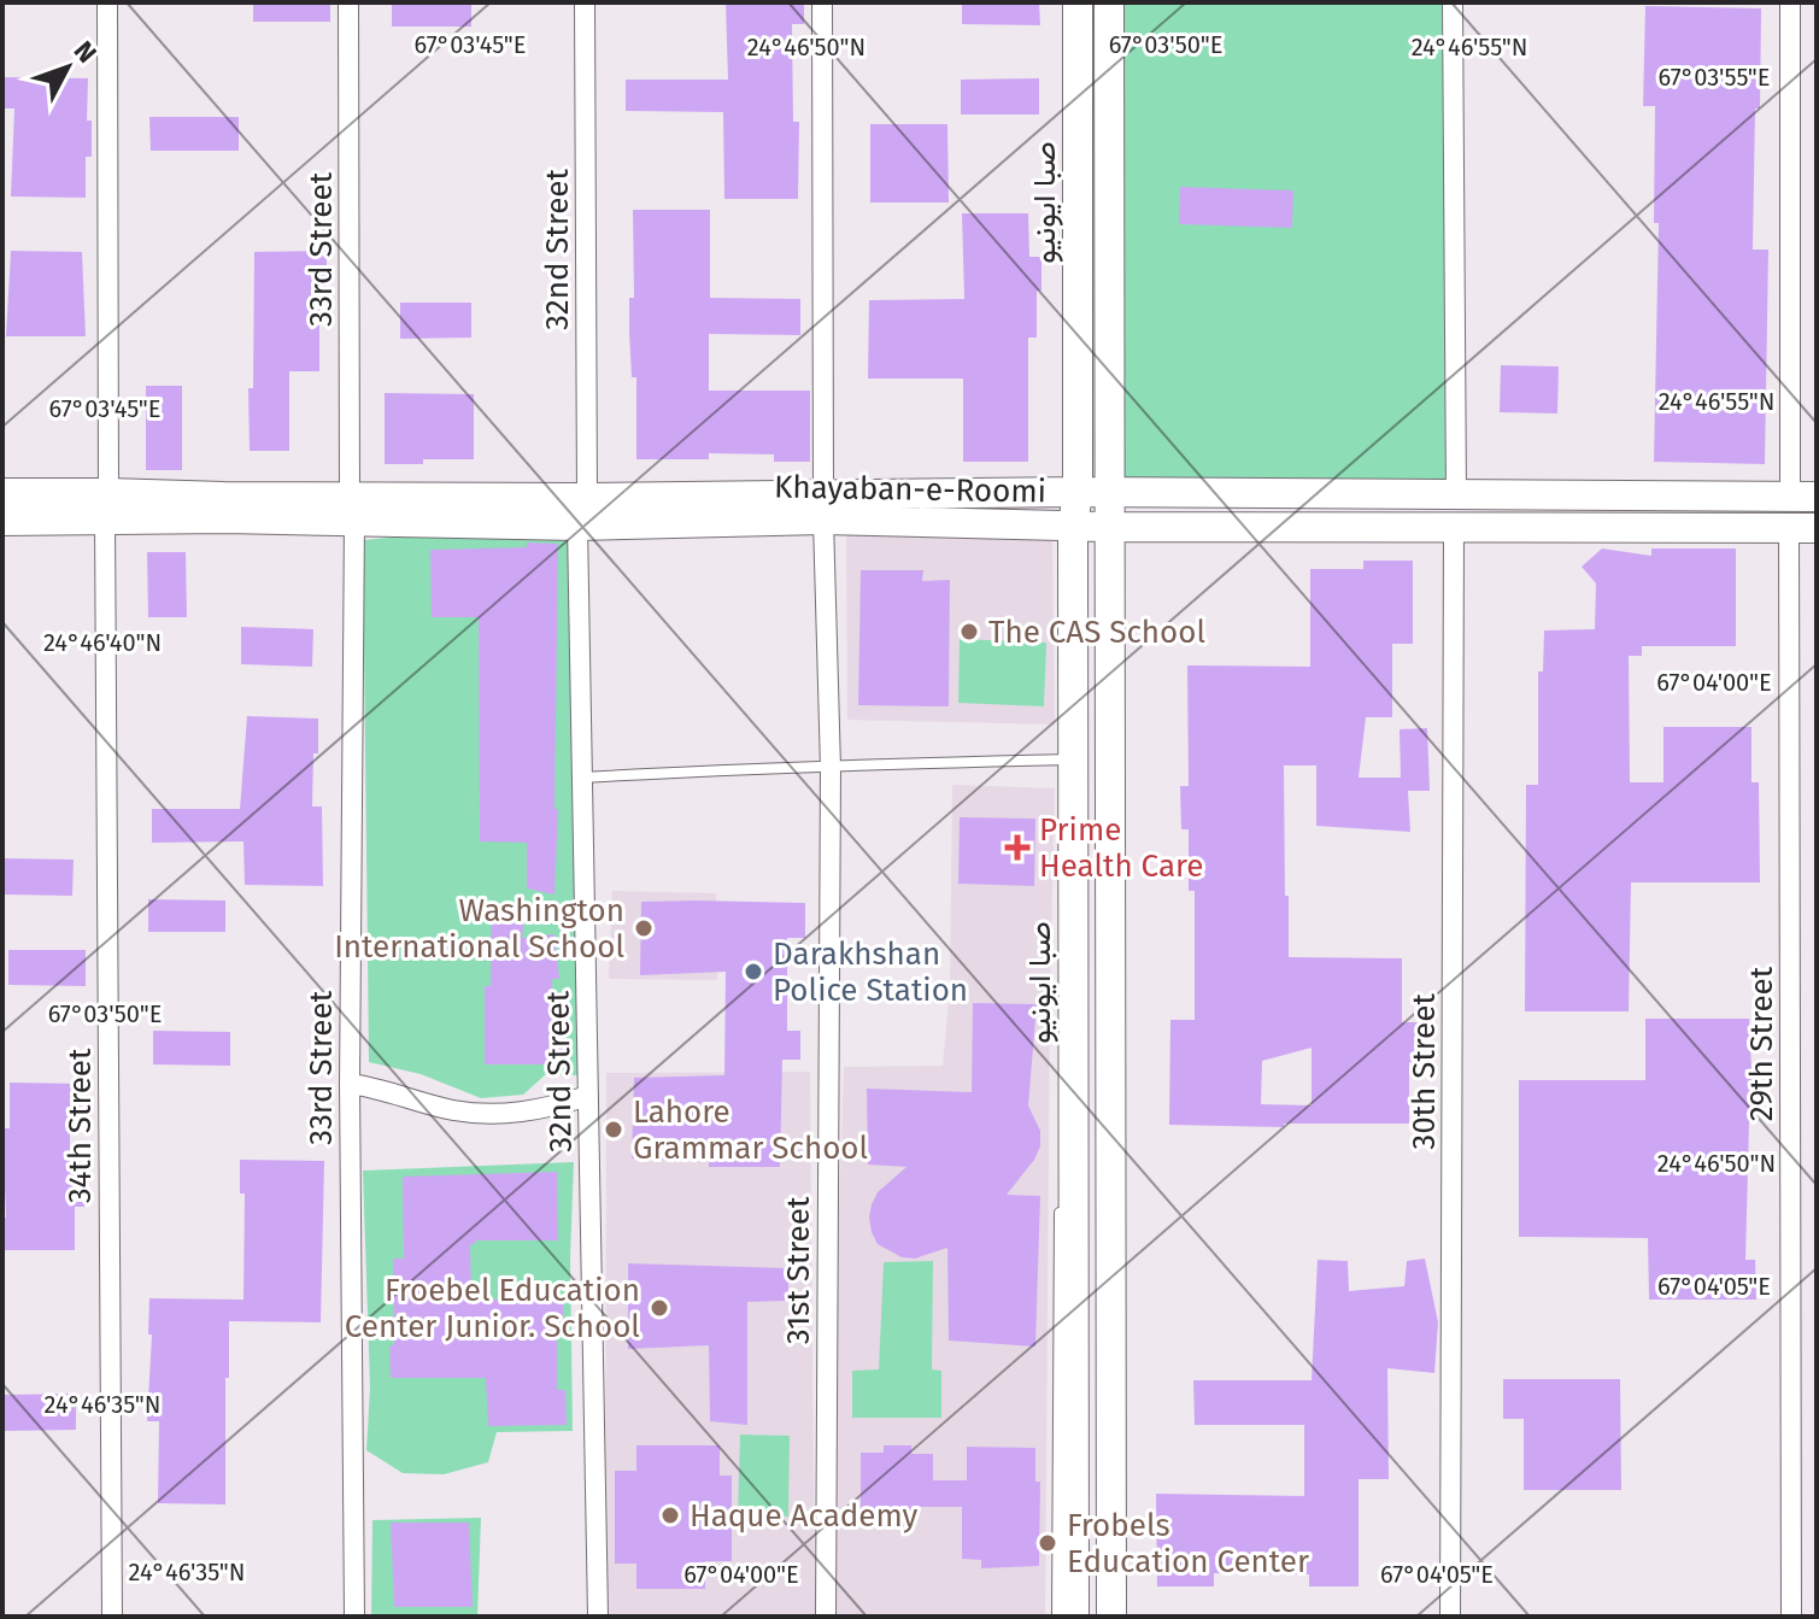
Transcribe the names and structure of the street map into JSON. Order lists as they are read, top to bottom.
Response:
{
  "streets": {
    "main road": ["صبا ایونیو", "Khayaban-e-Roomi"],
    "street": [
      "33rd Street",
      "32nd Street",
      "29th Street",
      "30th Street",
      "34th Street",
      "31st Street"
    ]
  },
  "crossings": [
    ["صبا ایونیو", "Khayaban-e-Roomi"],
    ["33rd Street", "Khayaban-e-Roomi"],
    ["32nd Street", "Khayaban-e-Roomi"],
    ["Khayaban-e-Roomi", "29th Street"],
    ["Khayaban-e-Roomi", "30th Street"],
    ["Khayaban-e-Roomi", "34th Street"],
    ["Khayaban-e-Roomi", "31st Street"]
  ],
  "places": {
    "other": [
      "The CAS School",
      "Washington International School",
      "Darakhshan Police Station",
      "Lahore Grammar School",
      "Froebel Education Center Junior. School",
      "Haque Academy",
      "Frobels Education Center"
    ],
    "health": ["Prime Health Care"]
  },
  "north": "top right",
  "coordinates": [
    "67°03'45\"E",
    "67°03'50\"E",
    "24°46'50\"N",
    "24°46'55\"N",
    "67°03'55\"E",
    "24°46'40\"N",
    "67°04'00\"E",
    "67°04'05\"E",
    "24°46'35\"N"
  ]
}
